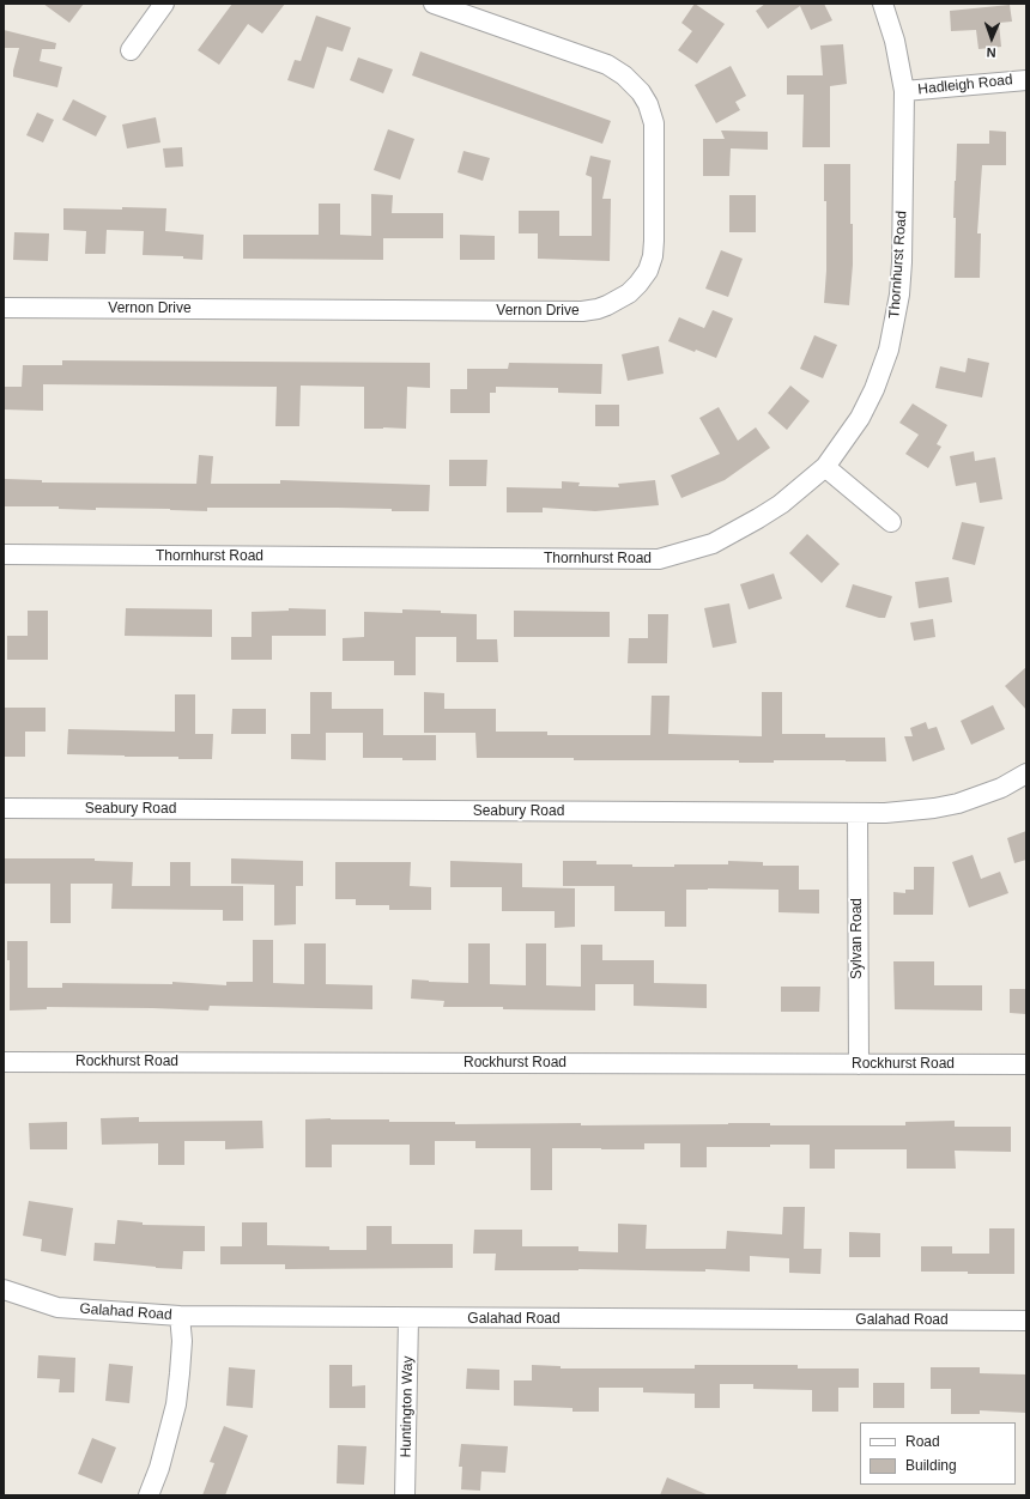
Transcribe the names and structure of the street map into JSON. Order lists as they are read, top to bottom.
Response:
{
  "streets": {
    "street": [
      "Hadleigh Road",
      "Thornhurst Road",
      "Vernon Drive",
      "Seabury Road",
      "Sylvan Road",
      "Rockhurst Road",
      "Galahad Road",
      "Huntington Way"
    ]
  },
  "crossings": [
    ["Hadleigh Road", "Thornhurst Road"],
    ["Seabury Road", "Sylvan Road"],
    ["Sylvan Road", "Rockhurst Road"],
    ["Galahad Road", "Huntington Way"]
  ],
  "legend": ["Road", "Building"],
  "north": "bottom"
}
